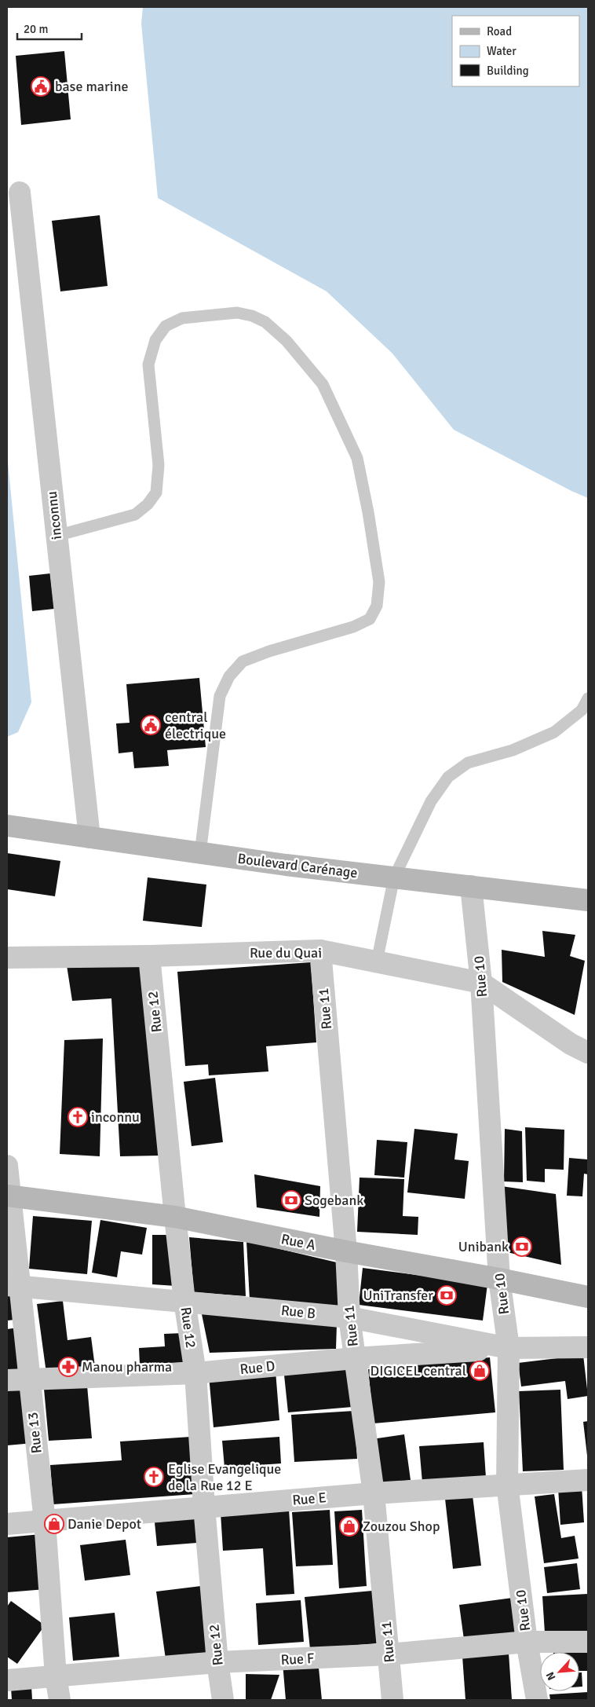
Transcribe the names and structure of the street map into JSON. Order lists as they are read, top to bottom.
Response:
{
  "streets": {
    "street": [
      "inconnu",
      "Boulevard Carénage",
      "Rue du Quai",
      "Rue 10",
      "Rue 11",
      "Rue 12",
      "Rue A",
      "Rue B",
      "Rue D",
      "Rue 13",
      "Rue E",
      "Rue F"
    ]
  },
  "crossings": [
    ["inconnu", "Boulevard Carénage"],
    ["Boulevard Carénage", "Rue 10"],
    ["Rue du Quai", "Rue 10"],
    ["Rue du Quai", "Rue 11"],
    ["Rue du Quai", "Rue 12"],
    ["Rue 10", "Rue A"],
    ["Rue 10", "Rue B"],
    ["Rue 10", "Rue D"],
    ["Rue 10", "Rue E"],
    ["Rue 10", "Rue F"],
    ["Rue 11", "Rue A"],
    ["Rue 11", "Rue B"],
    ["Rue 11", "Rue D"],
    ["Rue 11", "Rue E"],
    ["Rue 11", "Rue F"],
    ["Rue 12", "Rue A"],
    ["Rue 12", "Rue B"],
    ["Rue 12", "Rue D"],
    ["Rue 12", "Rue E"],
    ["Rue 12", "Rue F"],
    ["Rue A", "Rue 13"],
    ["Rue B", "Rue D"],
    ["Rue B", "Rue 13"],
    ["Rue D", "Rue 13"],
    ["Rue 13", "Rue E"],
    ["Rue 13", "Rue F"]
  ],
  "places": {
    "public building": ["base marine", "central électrique"],
    "church": ["inconnu", "Eglise Evangelique de la Rue 12 E"],
    "bank": ["Sogebank", "Unibank", "UniTransfer"],
    "pharmacy": ["Manou pharma"],
    "shop": ["DIGICEL central", "Danie Depot", "Zouzou Shop"]
  },
  "legend": ["Road", "Water", "Building"],
  "scale_bar": "20 m",
  "north": "bottom left"
}
